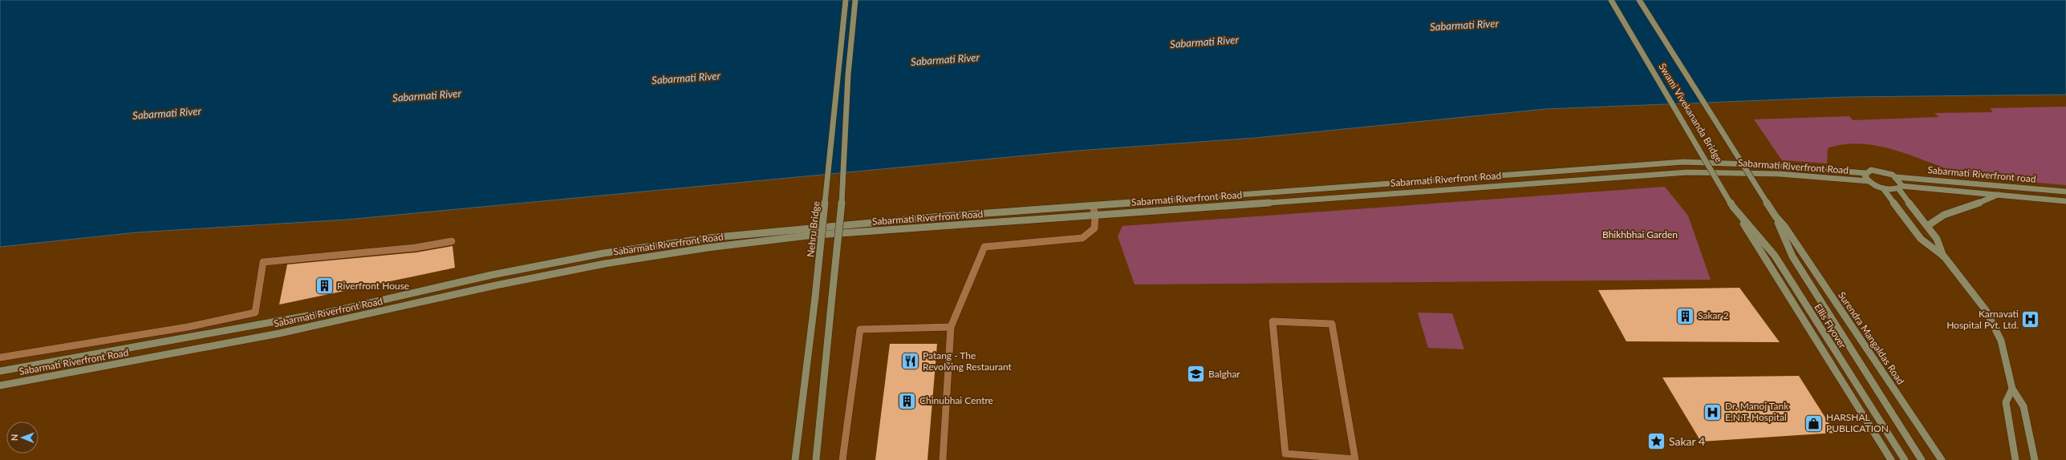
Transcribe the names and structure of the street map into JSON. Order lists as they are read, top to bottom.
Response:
{
  "streets": {
    "street": [
      "Swami Vivekananda Bridge",
      "Sabarmati Riverfront Road",
      "Sabarmati Riverfront road",
      "Nehru Bridge",
      "Ellis Flyover",
      "Surendra Mangaldas Road"
    ]
  },
  "crossings": [
    ["Swami Vivekananda Bridge", "Ellis Flyover"],
    ["Swami Vivekananda Bridge", "Surendra Mangaldas Road"],
    ["Sabarmati Riverfront Road", "Sabarmati Riverfront road"]
  ],
  "water": ["Sabarmati River"],
  "parks": ["Bhikhbhai Garden"],
  "places": {
    "building": ["Riverfront House", "Sakar 2", "Chinubhai Centre"],
    "hospital": ["Karnavati Hospital Pvt. Ltd.", "Dr. Manoj Tank E.N.T. Hospital"],
    "restaurant": ["Patang - The Revolving Restaurant"],
    "school or university": ["Balghar"],
    "shop": ["HARSHAL PUBLICATION"],
    "place": ["Sakar 4"]
  },
  "north": "left"
}
